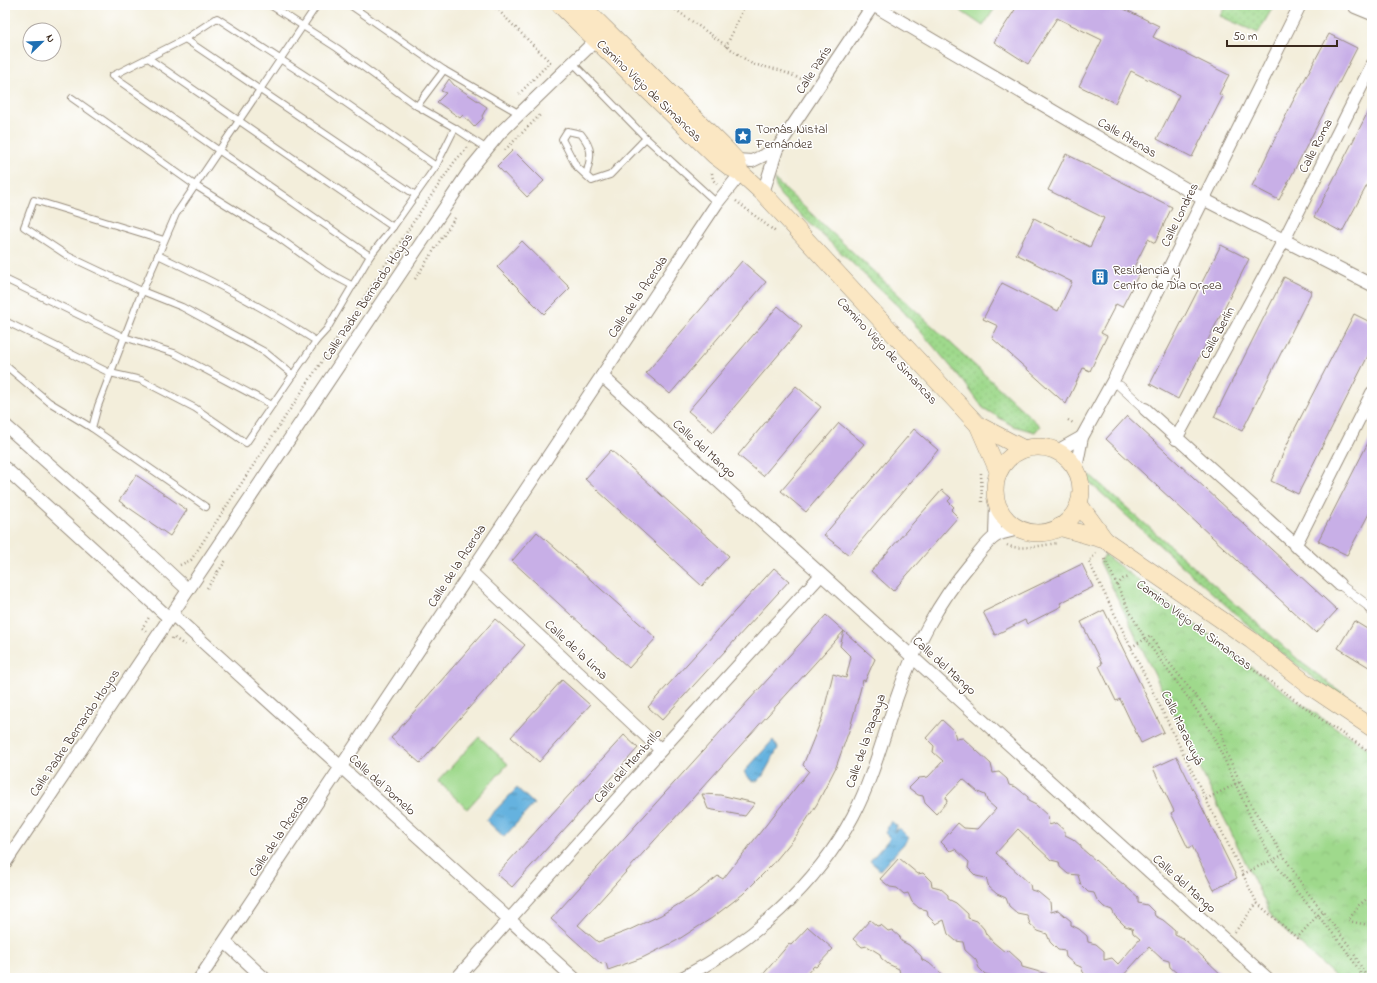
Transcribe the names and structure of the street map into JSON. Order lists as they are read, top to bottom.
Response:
{
  "streets": {
    "main road": ["Camino Viejo de Simancas"],
    "street": [
      "Calle París",
      "Calle Atenas",
      "Calle Roma",
      "Calle Londres",
      "Calle Padre Bernardo Hoyos",
      "Calle de la Acerola",
      "Calle Berlín",
      "Calle del Mango",
      "Calle de la Lima",
      "Calle de la Papaya",
      "Calle del Membrillo",
      "Calle del Pomelo"
    ],
    "path": ["Calle Maracuyá"]
  },
  "crossings": [
    ["Calle París", "Camino Viejo de Simancas"],
    ["Calle París", "Calle Atenas"],
    ["Camino Viejo de Simancas", "Calle Londres"],
    ["Camino Viejo de Simancas", "Calle Padre Bernardo Hoyos"],
    ["Camino Viejo de Simancas", "Calle de la Acerola"],
    ["Calle Atenas", "Calle Roma"],
    ["Calle Atenas", "Calle Londres"],
    ["Calle Atenas", "Calle Berlín"],
    ["Calle Roma", "Calle Berlín"],
    ["Calle Padre Bernardo Hoyos", "Calle del Pomelo"],
    ["Calle de la Acerola", "Calle del Mango"],
    ["Calle de la Acerola", "Calle de la Lima"],
    ["Calle de la Acerola", "Calle del Pomelo"],
    ["Calle del Mango", "Calle de la Papaya"],
    ["Calle del Mango", "Calle del Membrillo"],
    ["Calle de la Lima", "Calle del Membrillo"],
    ["Calle del Membrillo", "Calle del Pomelo"]
  ],
  "places": {
    "place": ["Tomás Nistal Fernández"],
    "building": ["Residencia y Centro de Día Orpea"]
  },
  "scale_bar": "50 m",
  "north": "top right"
}
